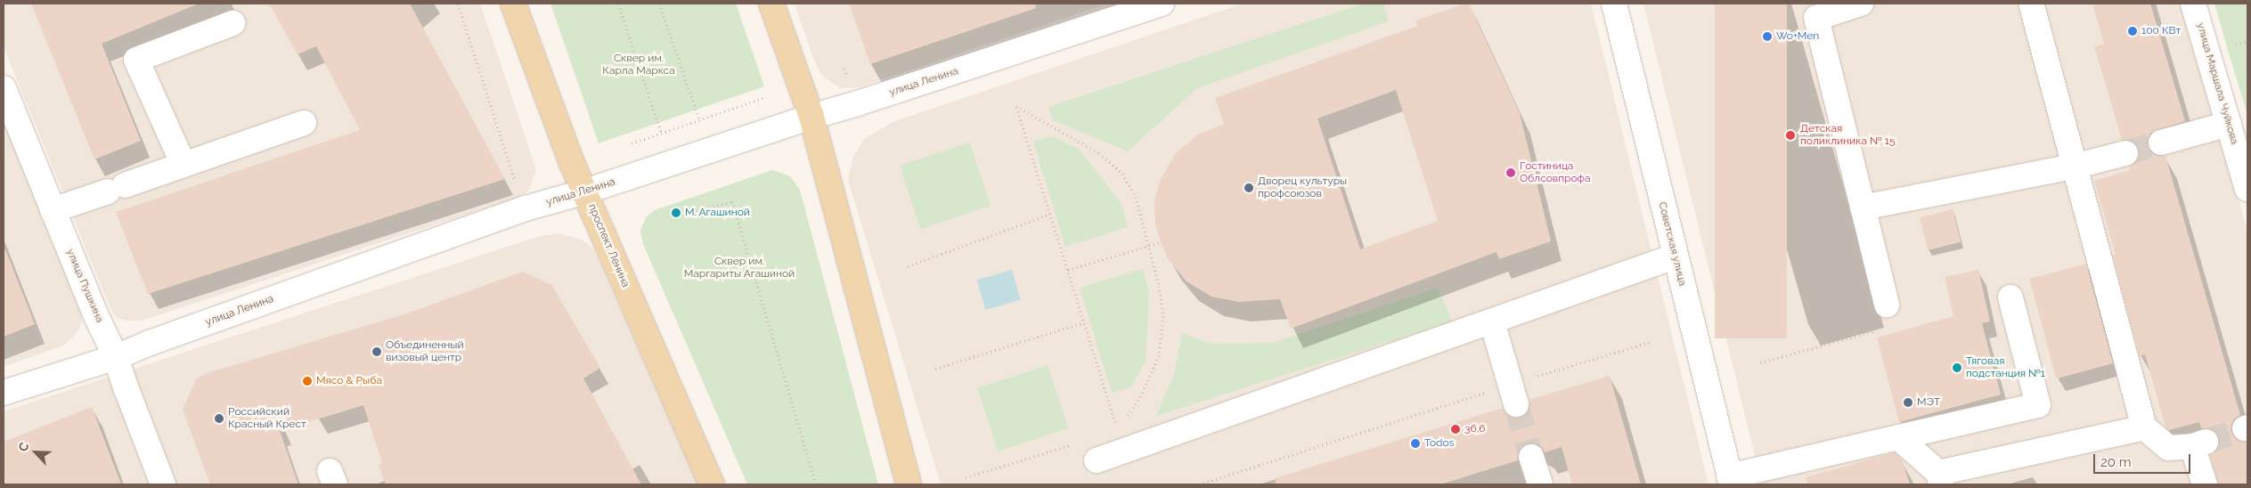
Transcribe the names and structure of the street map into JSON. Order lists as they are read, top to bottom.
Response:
{
  "streets": {
    "main road": ["проспект Ленина"],
    "street": [
      "улица Ленина",
      "улица Маршала Чуйкова",
      "Советская улица",
      "улица Пушкина"
    ]
  },
  "crossings": [
    ["улица Ленина", "проспект Ленина"],
    ["улица Ленина", "улица Пушкина"]
  ],
  "parks": ["Сквер им. Карла Маркса", "Сквер им. Маргариты Агашиной"],
  "places": [
    "100 КВт",
    "Wo+Men",
    "Детская поликлиника № 15",
    "Гостиница Облсовпрофа",
    "Дворец культуры профсоюзов",
    "М. Агашиной",
    "Объединенный визовый центр",
    "Тяговая подстанция №1",
    "Мясо & Рыба",
    "МЭТ",
    "Российский Красный Крест",
    "36,6",
    "Todos"
  ],
  "scale_bar": "20 m",
  "north": "top left"
}
